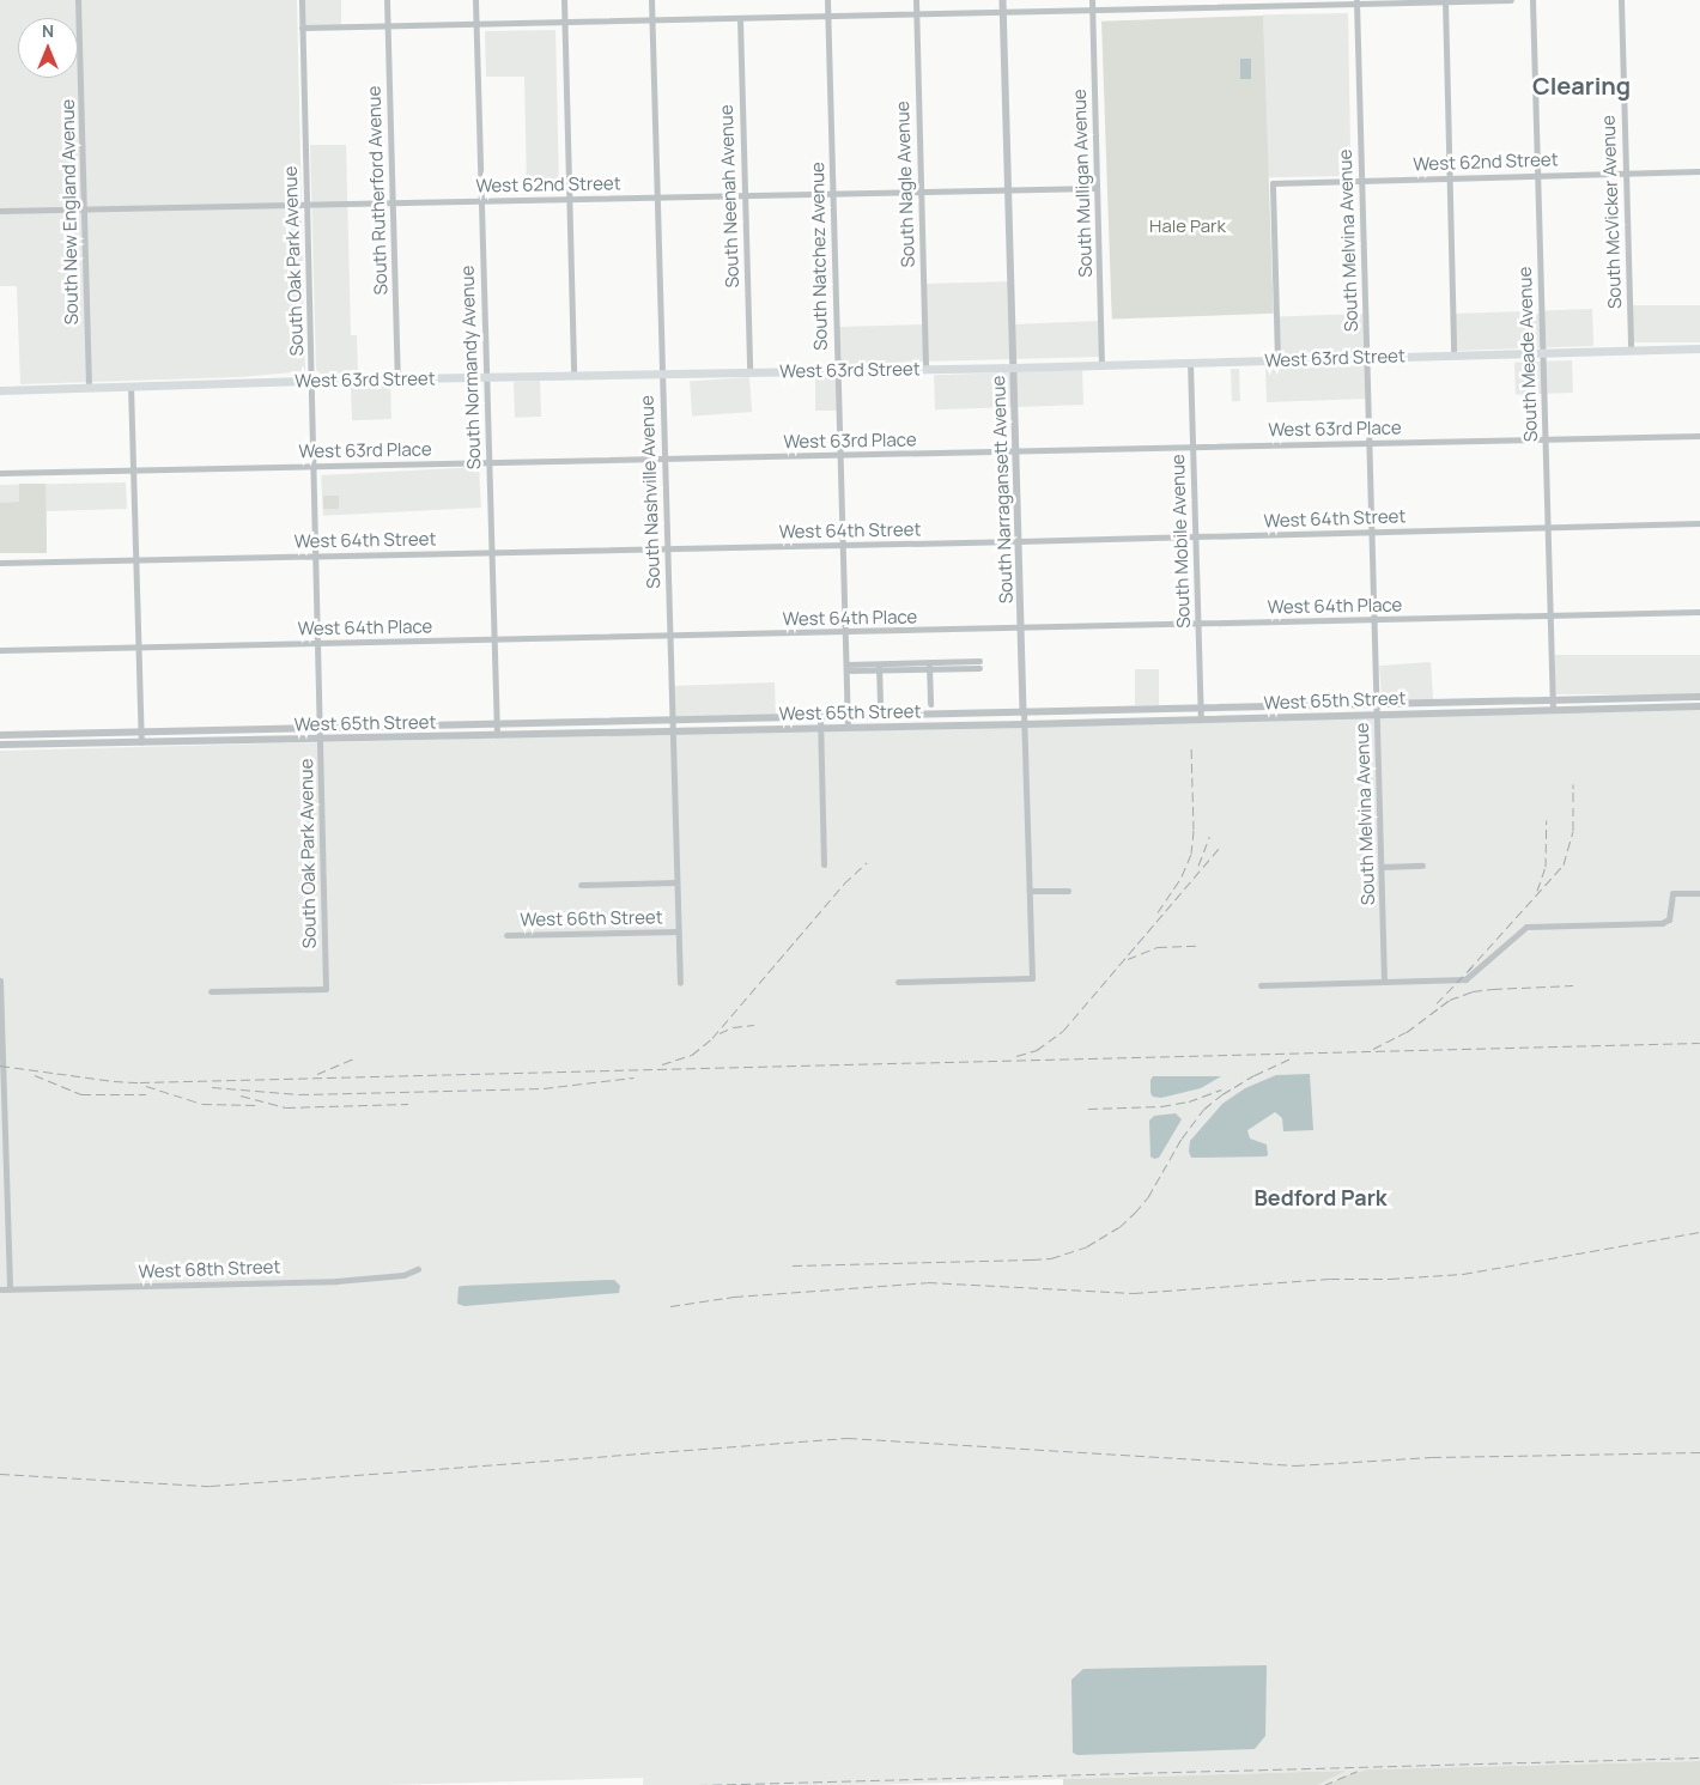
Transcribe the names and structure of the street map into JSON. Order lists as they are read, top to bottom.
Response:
{
  "streets": {
    "main road": ["West 63rd Street"],
    "street": [
      "West 62nd Street",
      "South Mulligan Avenue",
      "South Nagle Avenue",
      "South Rutherford Avenue",
      "South Neenah Avenue",
      "South New England Avenue",
      "South McVicker Avenue",
      "South Melvina Avenue",
      "South Natchez Avenue",
      "South Oak Park Avenue",
      "South Meade Avenue",
      "South Normandy Avenue",
      "West 63rd Place",
      "South Narragansett Avenue",
      "South Nashville Avenue",
      "West 64th Street",
      "South Mobile Avenue",
      "West 64th Place",
      "West 65th Street",
      "West 66th Street",
      "West 68th Street"
    ]
  },
  "crossings": [
    ["West 62nd Street", "South Mulligan Avenue"],
    ["West 62nd Street", "South Nagle Avenue"],
    ["West 62nd Street", "South Rutherford Avenue"],
    ["West 62nd Street", "South Neenah Avenue"],
    ["West 62nd Street", "South New England Avenue"],
    ["West 62nd Street", "South McVicker Avenue"],
    ["West 62nd Street", "South Melvina Avenue"],
    ["West 62nd Street", "South Natchez Avenue"],
    ["West 62nd Street", "South Oak Park Avenue"],
    ["West 62nd Street", "South Meade Avenue"],
    ["West 62nd Street", "West 63rd Street"],
    ["West 62nd Street", "South Normandy Avenue"],
    ["West 62nd Street", "South Narragansett Avenue"],
    ["West 62nd Street", "South Nashville Avenue"],
    ["South Mulligan Avenue", "West 63rd Street"],
    ["South Nagle Avenue", "West 63rd Street"],
    ["South Rutherford Avenue", "West 63rd Street"],
    ["South Neenah Avenue", "West 63rd Street"],
    ["South New England Avenue", "West 63rd Street"],
    ["South McVicker Avenue", "West 63rd Street"],
    ["South Melvina Avenue", "West 63rd Street"],
    ["South Melvina Avenue", "West 63rd Place"],
    ["South Melvina Avenue", "West 64th Street"],
    ["South Melvina Avenue", "West 64th Place"],
    ["South Melvina Avenue", "West 65th Street"],
    ["South Natchez Avenue", "West 63rd Street"],
    ["South Natchez Avenue", "West 63rd Place"],
    ["South Natchez Avenue", "West 64th Street"],
    ["South Natchez Avenue", "West 64th Place"],
    ["South Natchez Avenue", "West 65th Street"],
    ["South Oak Park Avenue", "West 63rd Street"],
    ["South Oak Park Avenue", "West 63rd Place"],
    ["South Oak Park Avenue", "West 64th Street"],
    ["South Oak Park Avenue", "West 64th Place"],
    ["South Oak Park Avenue", "West 65th Street"],
    ["South Meade Avenue", "West 63rd Street"],
    ["South Meade Avenue", "West 63rd Place"],
    ["South Meade Avenue", "West 64th Street"],
    ["South Meade Avenue", "West 64th Place"],
    ["South Meade Avenue", "West 65th Street"],
    ["West 63rd Street", "South Normandy Avenue"],
    ["West 63rd Street", "South Narragansett Avenue"],
    ["West 63rd Street", "South Nashville Avenue"],
    ["West 63rd Street", "South Mobile Avenue"],
    ["South Normandy Avenue", "West 63rd Place"],
    ["South Normandy Avenue", "West 64th Street"],
    ["South Normandy Avenue", "West 64th Place"],
    ["South Normandy Avenue", "West 65th Street"],
    ["West 63rd Place", "South Narragansett Avenue"],
    ["West 63rd Place", "South Nashville Avenue"],
    ["West 63rd Place", "South Mobile Avenue"],
    ["South Narragansett Avenue", "West 64th Street"],
    ["South Narragansett Avenue", "West 64th Place"],
    ["South Narragansett Avenue", "West 65th Street"],
    ["South Nashville Avenue", "West 64th Street"],
    ["South Nashville Avenue", "West 64th Place"],
    ["South Nashville Avenue", "West 65th Street"],
    ["South Nashville Avenue", "West 66th Street"],
    ["West 64th Street", "South Mobile Avenue"],
    ["South Mobile Avenue", "West 64th Place"],
    ["South Mobile Avenue", "West 65th Street"]
  ],
  "districts": ["Clearing", "Bedford Park"],
  "parks": ["Hale Park"],
  "north": "top"
}
